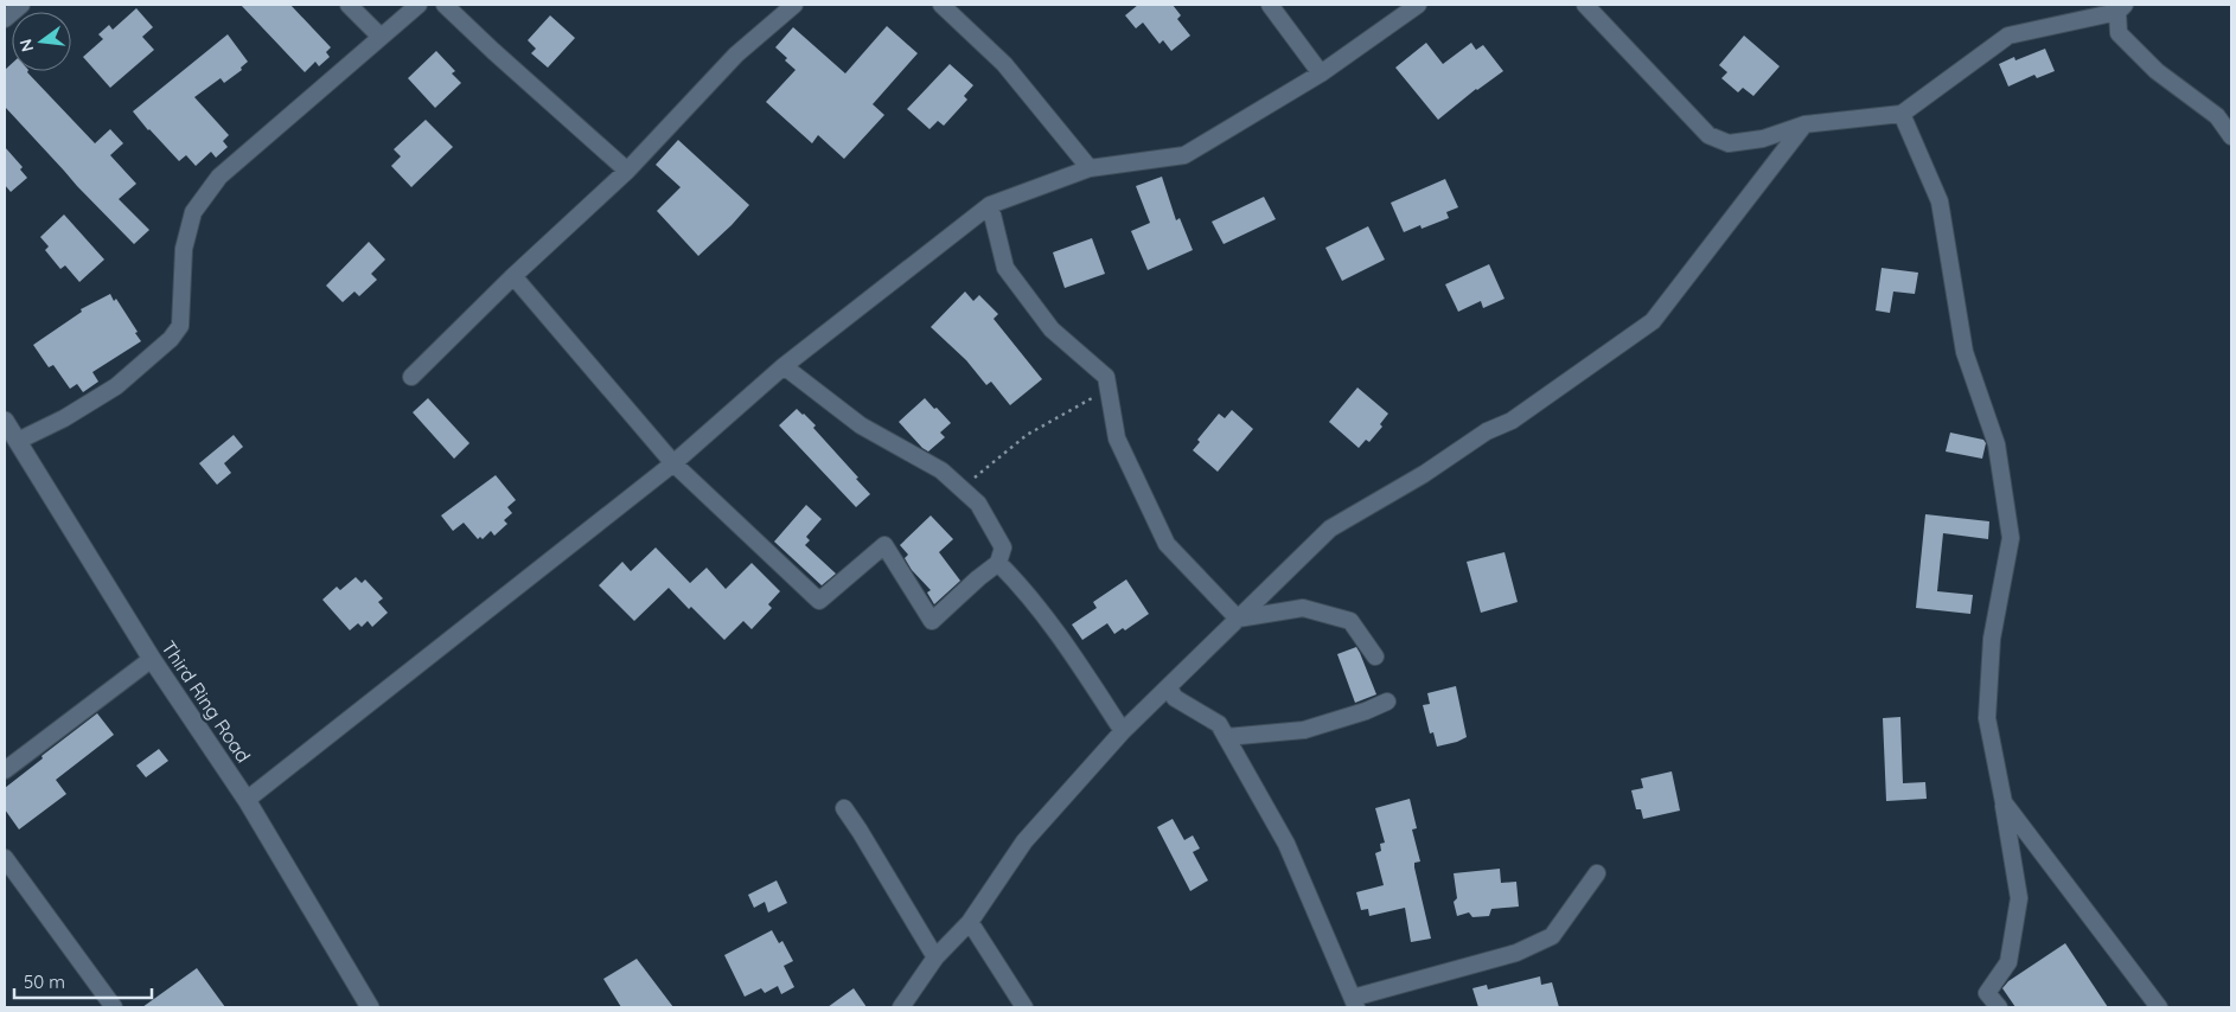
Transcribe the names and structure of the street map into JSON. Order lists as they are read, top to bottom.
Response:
{
  "streets": {
    "street": ["Third Ring Road"]
  },
  "scale_bar": "50 m",
  "north": "left"
}
